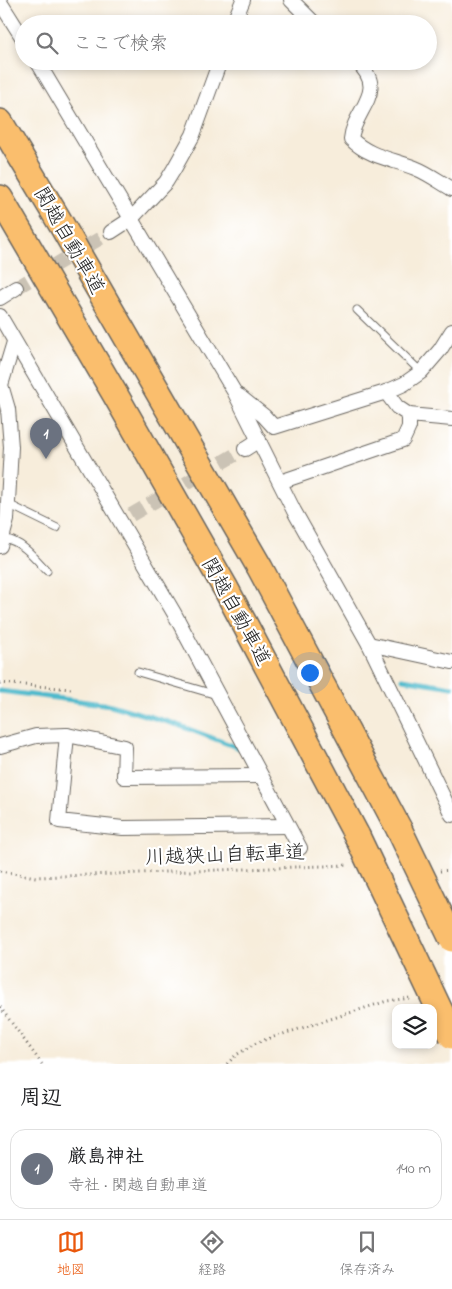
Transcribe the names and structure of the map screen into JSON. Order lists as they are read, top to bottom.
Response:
{
  "streets": {
    "highway": ["関越自動車道"],
    "path": ["川越狭山自転車道"]
  },
  "page": {
    "search": "ここで検索",
    "pins": "1",
    "heading": "周辺",
    "list": [
      {
        "mark": "1",
        "name": "厳島神社",
        "note": "寺社 · 関越自動車道",
        "value": "140 m"
      }
    ],
    "nav": ["地図", "経路", "保存済み"]
  }
}
